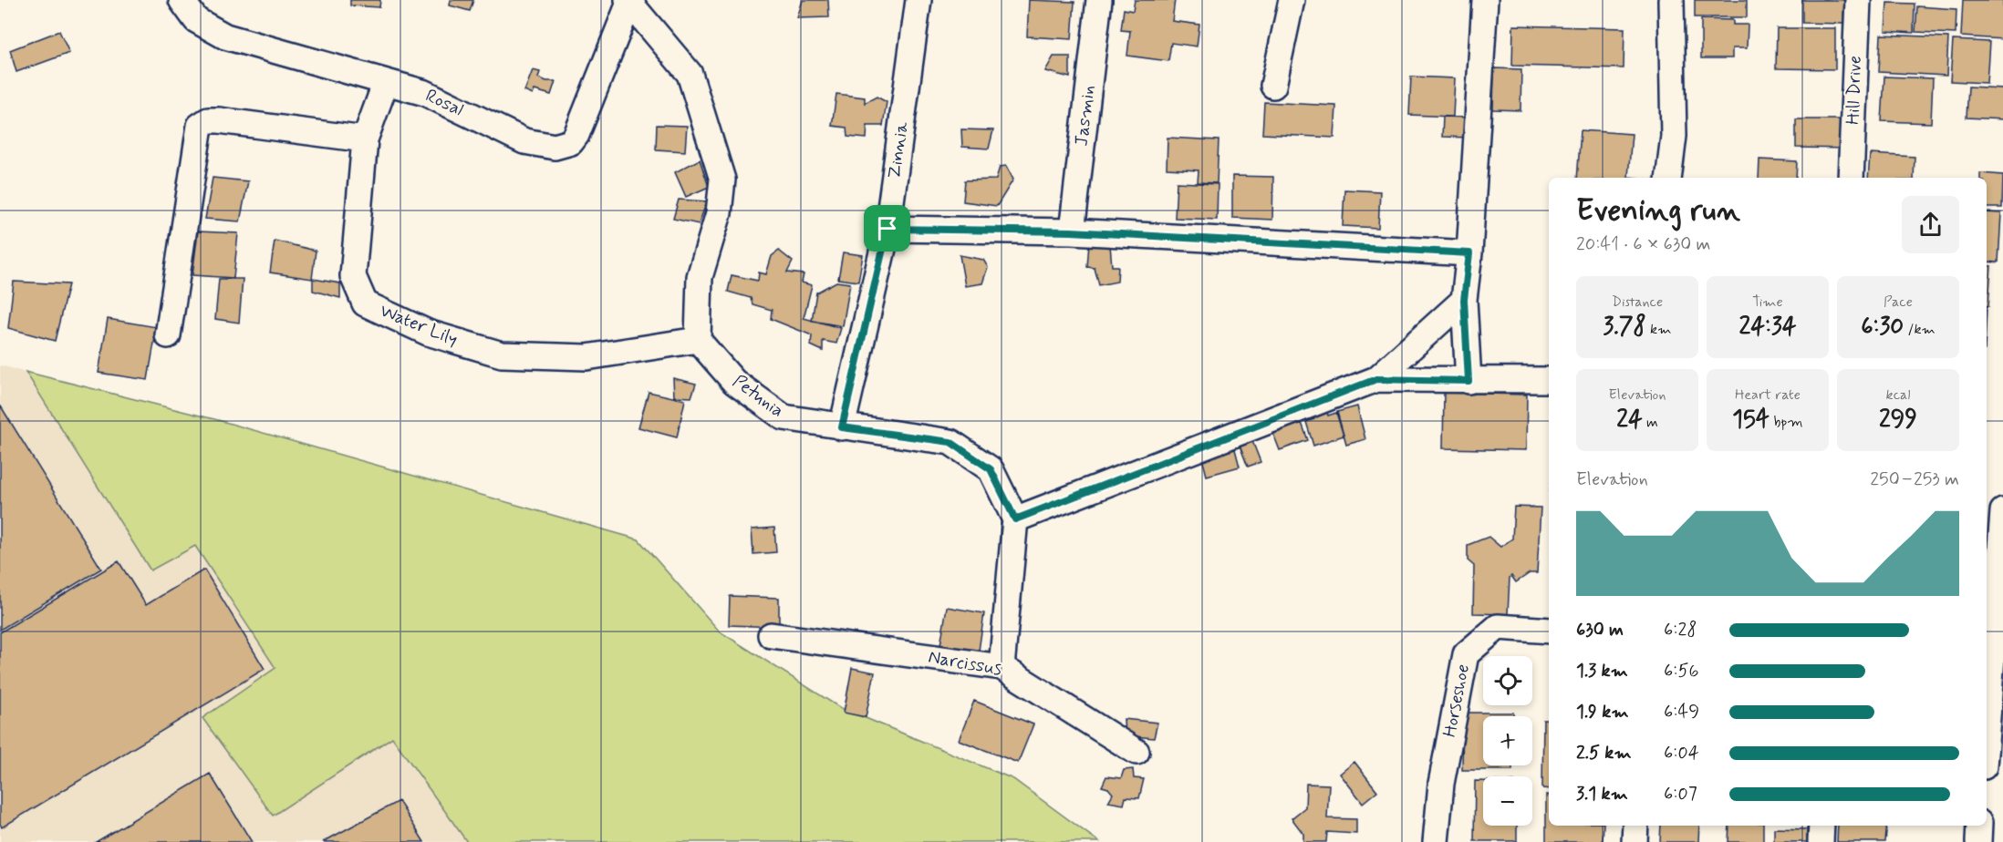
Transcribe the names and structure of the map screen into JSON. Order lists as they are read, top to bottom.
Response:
{
  "streets": {
    "street": [
      "Hill Drive",
      "Rosal",
      "Jasmin",
      "Zinnia",
      "Water Lily",
      "Petunia",
      "Narcissus",
      "Horseshoe"
    ]
  },
  "crossings": [
    ["Rosal", "Water Lily"],
    ["Zinnia", "Petunia"],
    ["Water Lily", "Petunia"]
  ],
  "page": {
    "heading": ["Evening run", "20:41 · 6 × 630 m"],
    "stats": [
      ["Distance", "3.78 km"],
      ["Time", "24:34"],
      ["Pace", "6:30 /km"],
      ["Elevation", "24 m"],
      ["Heart rate", "154 bpm"],
      ["kcal", "299"]
    ],
    "chart": ["Elevation", "250–253 m"],
    "list": [
      {
        "name": "630 m",
        "note": "6:28"
      },
      {
        "name": "1.3 km",
        "note": "6:56"
      },
      {
        "name": "1.9 km",
        "note": "6:49"
      },
      {
        "name": "2.5 km",
        "note": "6:04"
      },
      {
        "name": "3.1 km",
        "note": "6:07"
      }
    ],
    "map_buttons": ["+", "−"]
  }
}
